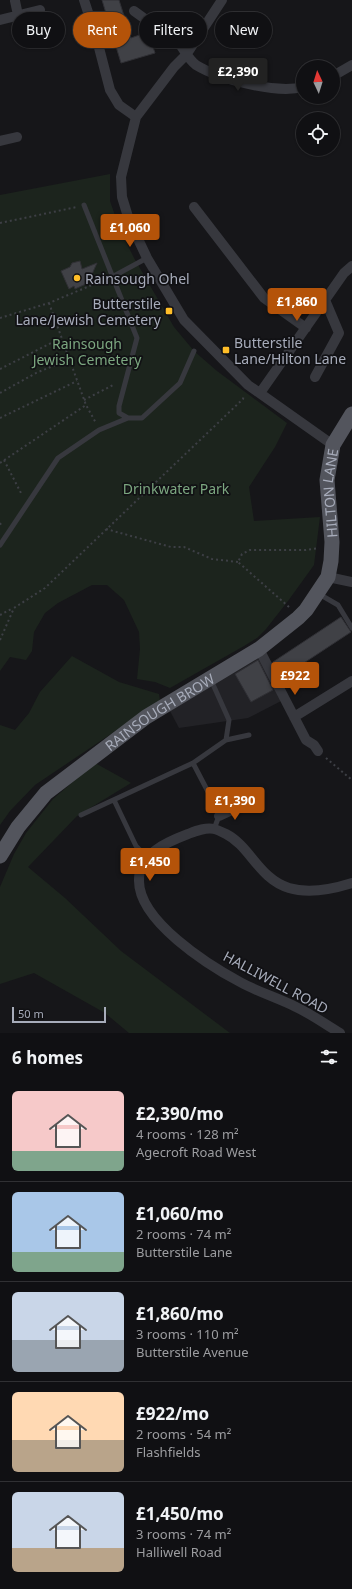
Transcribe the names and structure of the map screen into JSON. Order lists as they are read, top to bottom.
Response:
{
  "streets": {
    "main road": ["HILTON LANE", "RAINSOUGH BROW"],
    "street": ["HALLIWELL ROAD"]
  },
  "crossings": [
    ["HILTON LANE", "RAINSOUGH BROW"]
  ],
  "parks": ["Rainsough Jewish Cemetery", "Drinkwater Park"],
  "places": {
    "other": ["Rainsough Ohel"],
    "transit": ["Butterstile Lane/Jewish Cemetery", "Butterstile Lane/Hilton Lane"]
  },
  "scale_bar": "50 m",
  "north": "top",
  "page": {
    "chip": [
      "Buy",
      "Rent",
      "Filters",
      "New"
    ],
    "price": [
      "£2,390",
      "£1,060",
      "£1,860",
      "£922",
      "£1,390",
      "£1,450"
    ],
    "scale": "50 m",
    "heading": "6 homes",
    "list": [
      {
        "name": "£2,390/mo",
        "note": "4 rooms · 128 m² · Agecroft Road West"
      },
      {
        "name": "£1,060/mo",
        "note": "2 rooms · 74 m² · Butterstile Lane"
      },
      {
        "name": "£1,860/mo",
        "note": "3 rooms · 110 m² · Butterstile Avenue"
      },
      {
        "name": "£922/mo",
        "note": "2 rooms · 54 m² · Flashfields"
      },
      {
        "name": "£1,450/mo",
        "note": "3 rooms · 74 m² · Halliwell Road"
      }
    ]
  }
}
